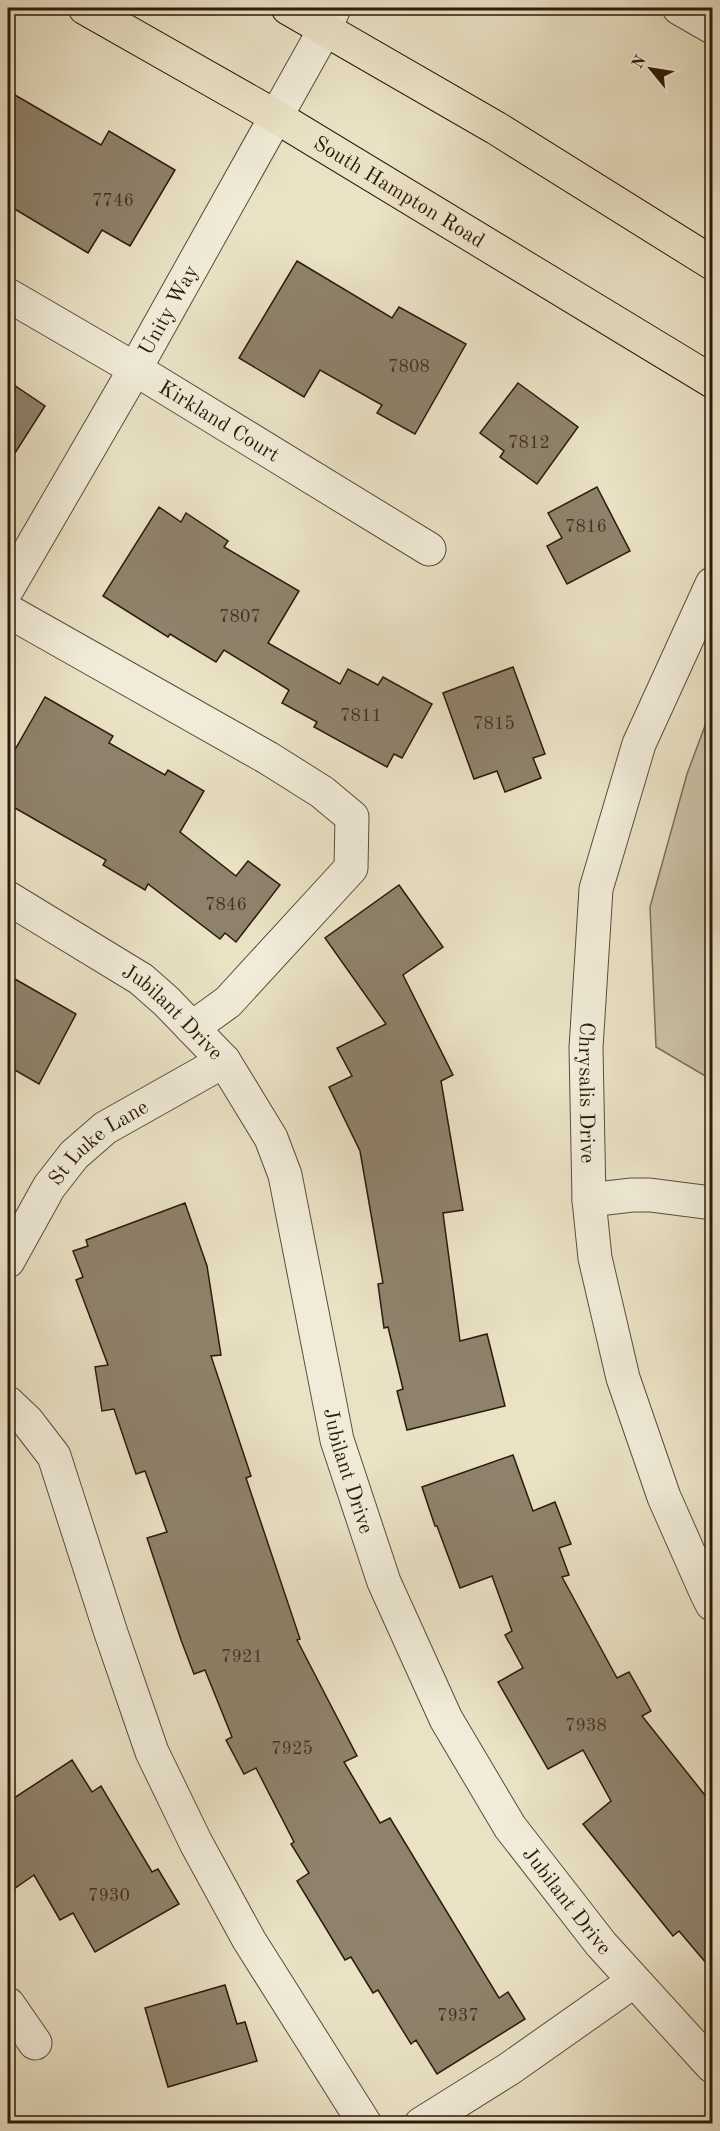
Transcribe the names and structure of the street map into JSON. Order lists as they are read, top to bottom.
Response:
{
  "streets": {
    "main road": ["South Hampton Road"],
    "street": [
      "Unity Way",
      "Kirkland Court",
      "Jubilant Drive",
      "Chrysalis Drive",
      "St Luke Lane"
    ]
  },
  "crossings": [
    ["South Hampton Road", "Unity Way"],
    ["Unity Way", "Kirkland Court"],
    ["Jubilant Drive", "St Luke Lane"]
  ],
  "house_numbers": [
    "7746",
    "7808",
    "7812",
    "7816",
    "7807",
    "7811",
    "7815",
    "7846",
    "7921",
    "7938",
    "7925",
    "7930",
    "7937"
  ],
  "north": "top left"
}
